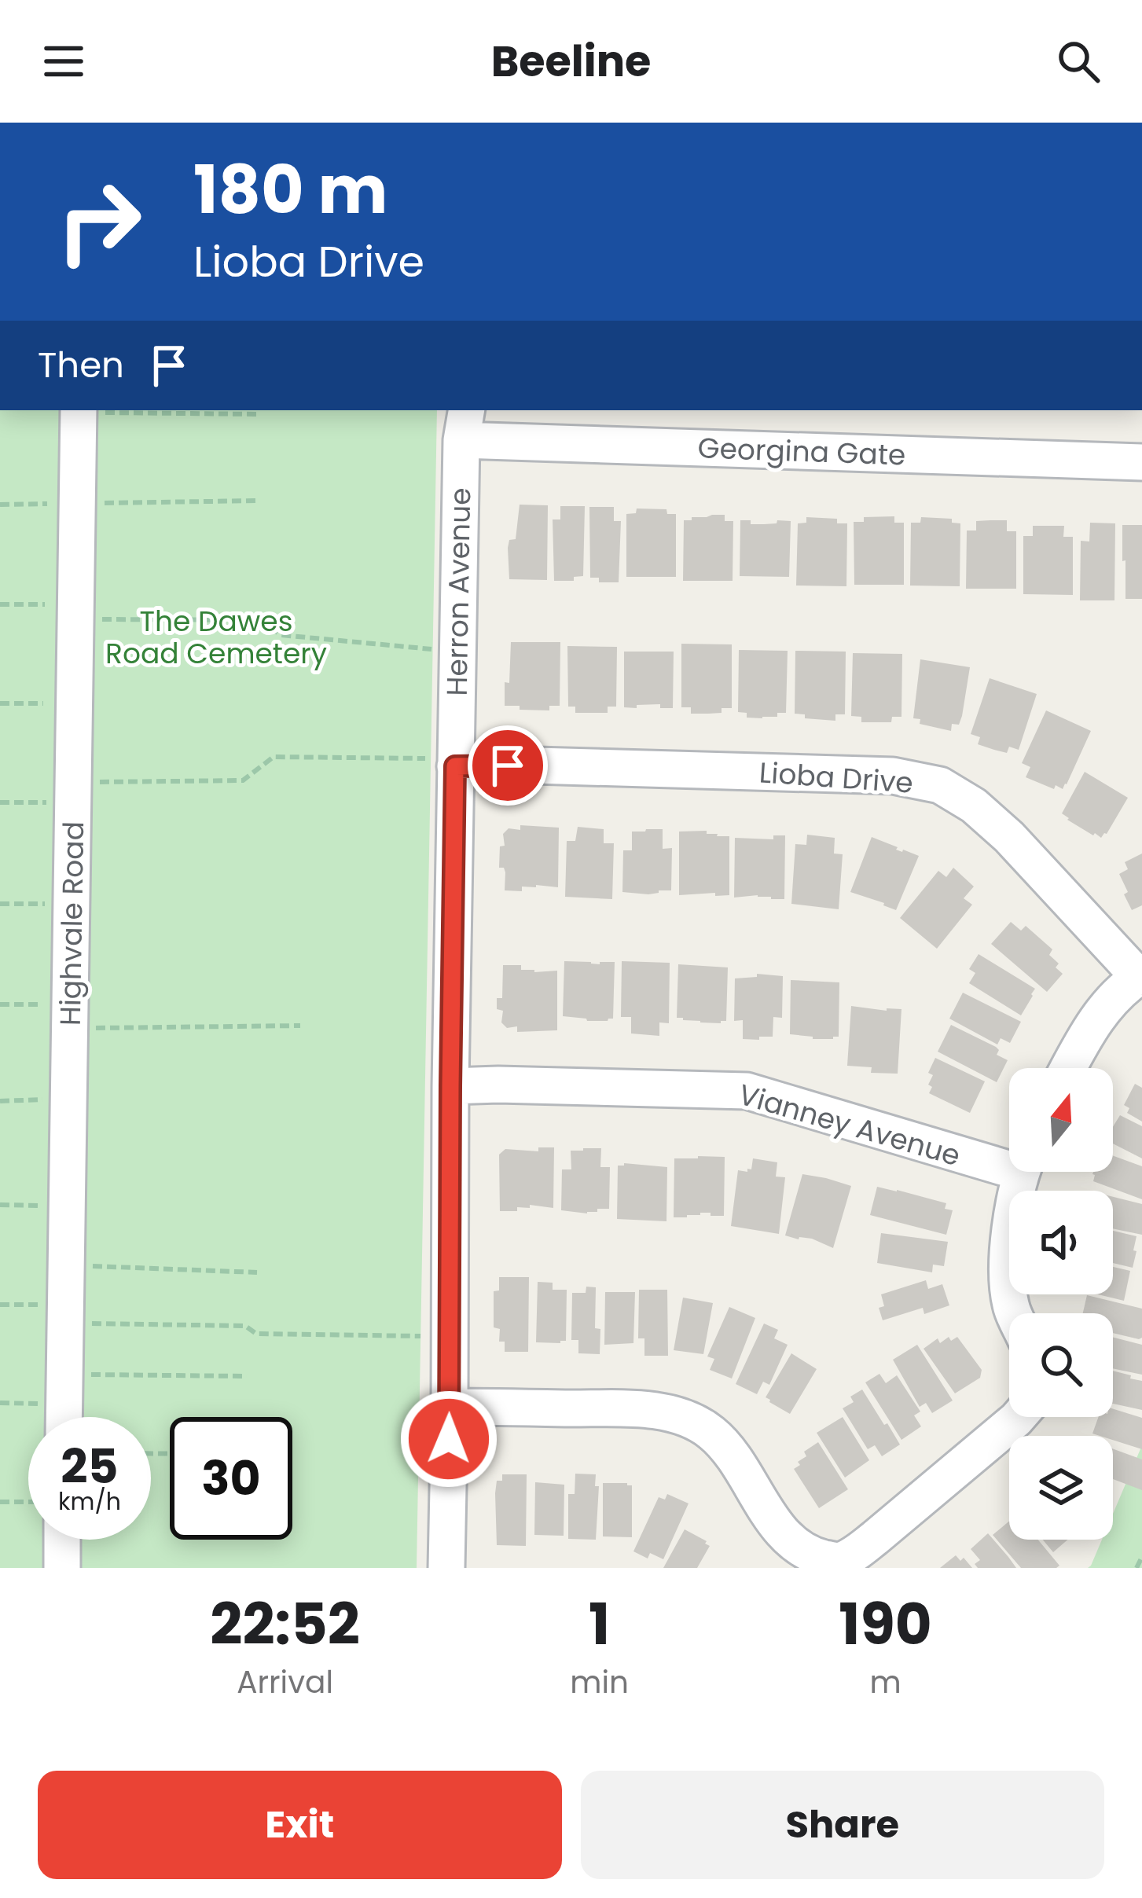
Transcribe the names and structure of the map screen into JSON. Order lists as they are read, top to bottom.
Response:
{
  "streets": {
    "street": [
      "Georgina Gate",
      "Herron Avenue",
      "Lioba Drive",
      "Highvale Road",
      "Vianney Avenue"
    ]
  },
  "crossings": [
    ["Georgina Gate", "Herron Avenue"],
    ["Herron Avenue", "Lioba Drive"],
    ["Herron Avenue", "Vianney Avenue"]
  ],
  "parks": ["The Dawes Road Cemetery"],
  "north": "top",
  "page": {
    "header": "Beeline",
    "turn": ["180 m", "Lioba Drive"],
    "then": "Then",
    "speed": "25 km/h",
    "limit": "30",
    "eta": [
      "22:52",
      "Arrival",
      "1",
      "min",
      "190",
      "m"
    ],
    "buttons": ["Exit", "Share"]
  }
}
